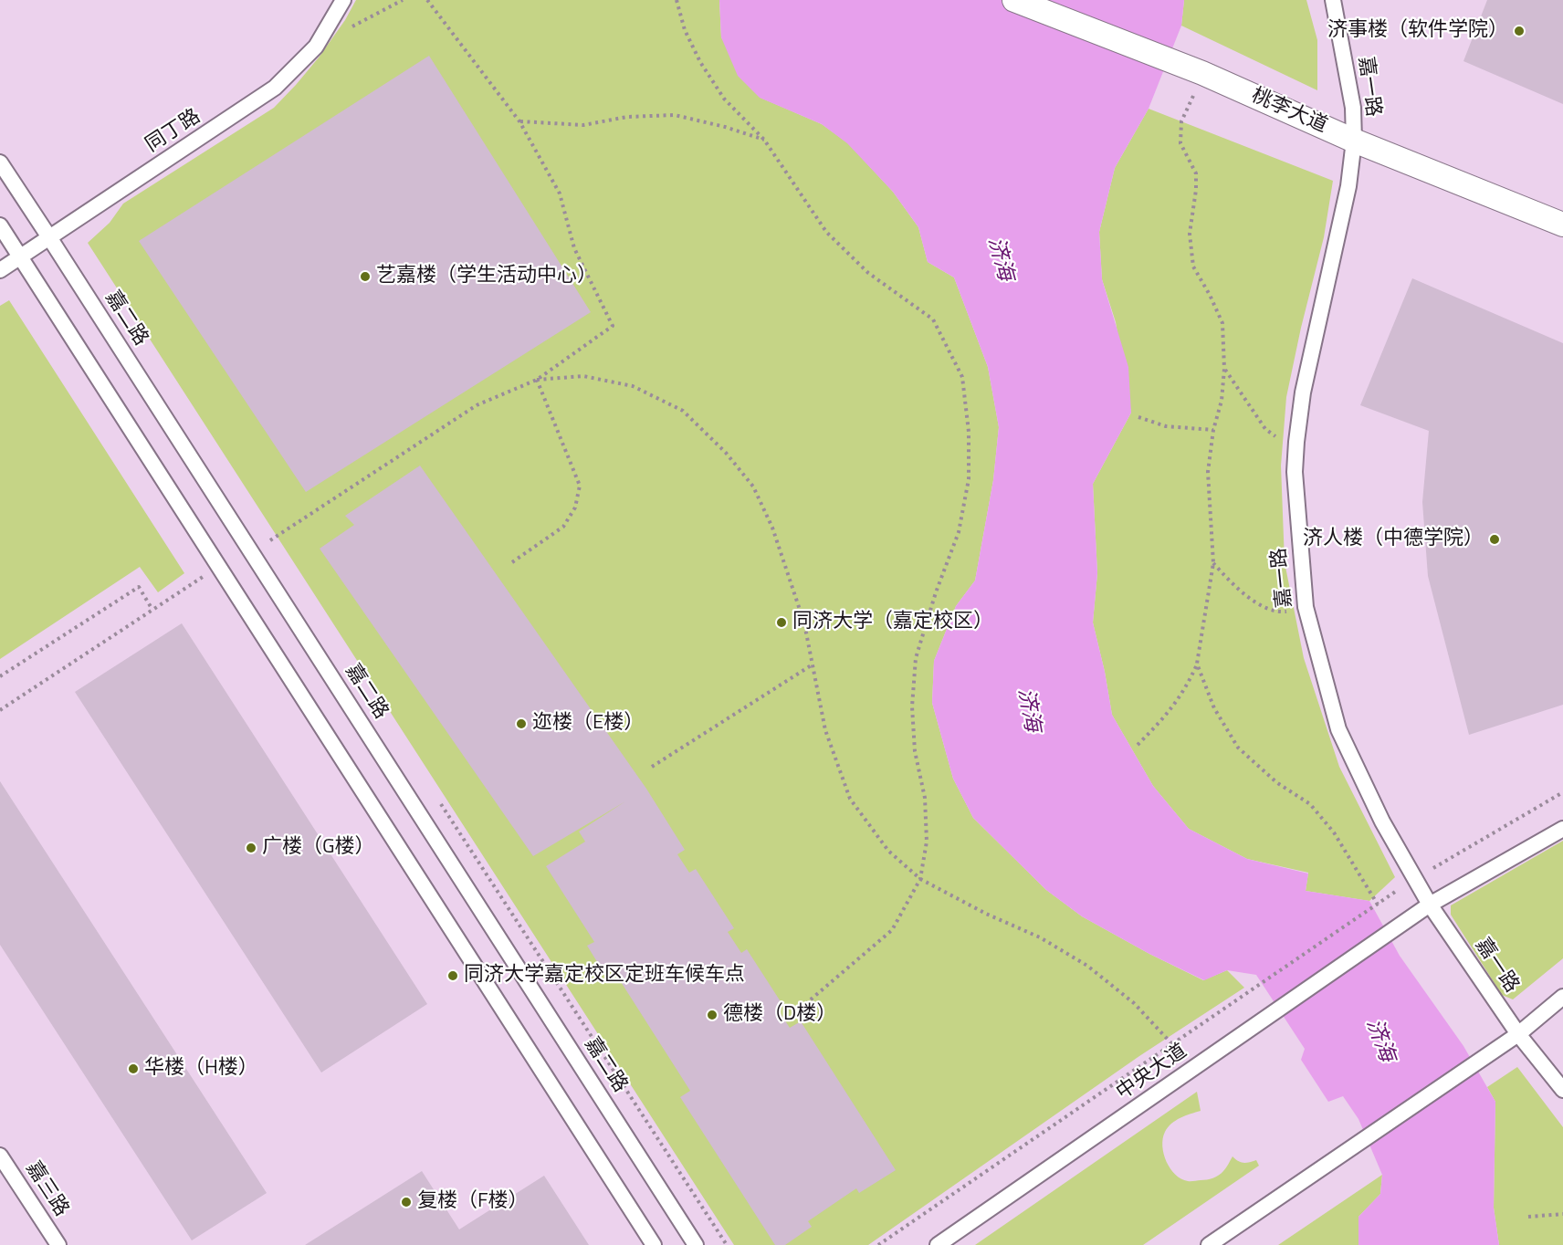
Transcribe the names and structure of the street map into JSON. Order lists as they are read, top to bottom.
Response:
{
  "streets": {
    "street": ["桃李大道"],
    "lane": [
      "嘉一路",
      "同丁路",
      "嘉二路",
      "中央大道",
      "嘉三路"
    ]
  },
  "crossings": [
    ["嘉一路", "桃李大道"],
    ["嘉一路", "中央大道"],
    ["同丁路", "嘉二路"]
  ],
  "water": ["济海"],
  "places": [
    "济事楼（软件学院）",
    "艺嘉楼（学生活动中心）",
    "济人楼（中德学院）",
    "同济大学（嘉定校区）",
    "迩楼（E楼）",
    "广楼（G楼）",
    "同济大学嘉定校区定班车候车点",
    "德楼（D楼）",
    "华楼（H楼）",
    "复楼（F楼）"
  ]
}
